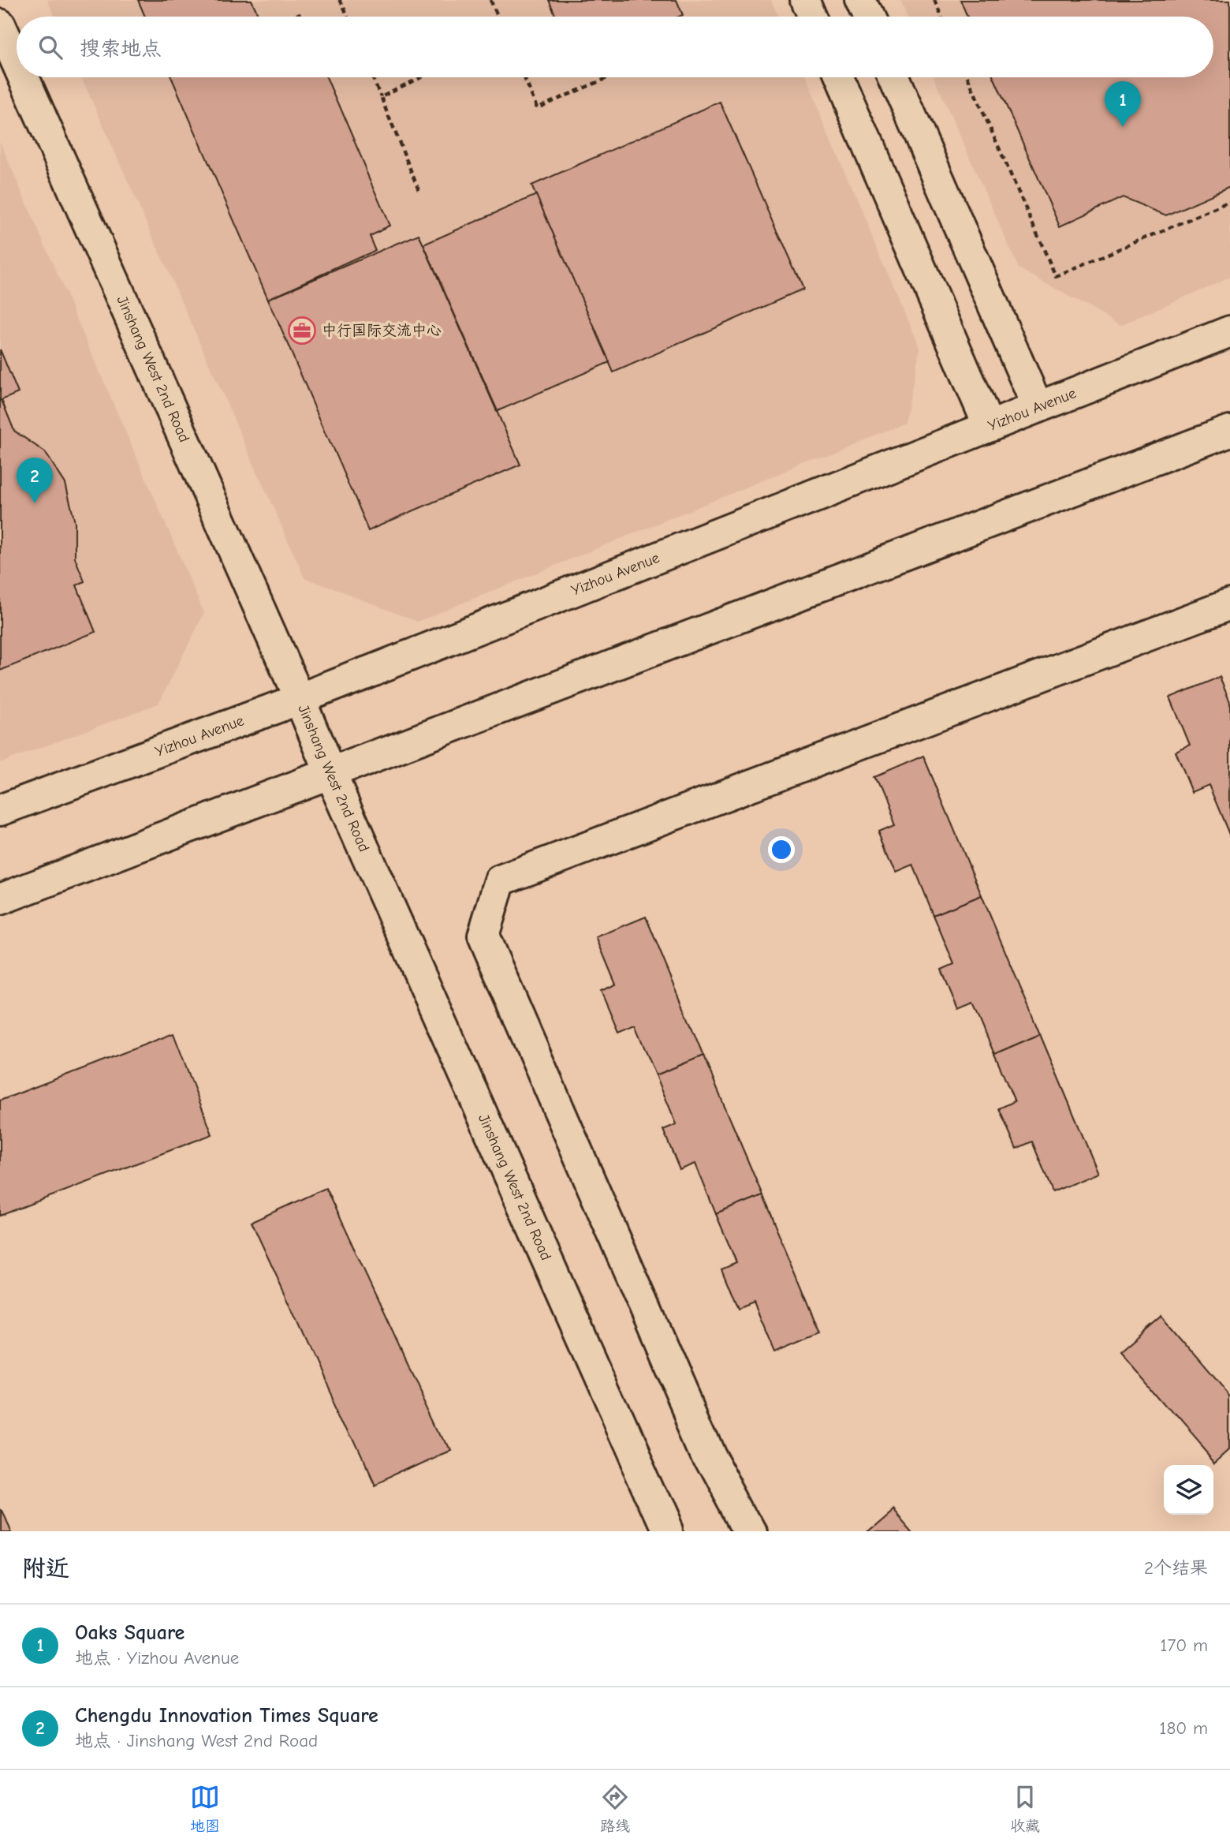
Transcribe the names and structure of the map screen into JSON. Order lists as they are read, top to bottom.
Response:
{
  "streets": {
    "street": ["Jinshang West 2nd Road", "Yizhou Avenue"]
  },
  "crossings": [
    ["Jinshang West 2nd Road", "Yizhou Avenue"]
  ],
  "places": {
    "office": ["中行国际交流中心"]
  },
  "page": {
    "search": "搜索地点",
    "pins": ["1", "2"],
    "heading": ["附近", "2个结果"],
    "list": [
      {
        "mark": "1",
        "name": "Oaks Square",
        "note": "地点 · Yizhou Avenue",
        "value": "170 m"
      },
      {
        "mark": "2",
        "name": "Chengdu Innovation Times Square",
        "note": "地点 · Jinshang West 2nd Road",
        "value": "180 m"
      }
    ],
    "nav": ["地图", "路线", "收藏"]
  }
}
